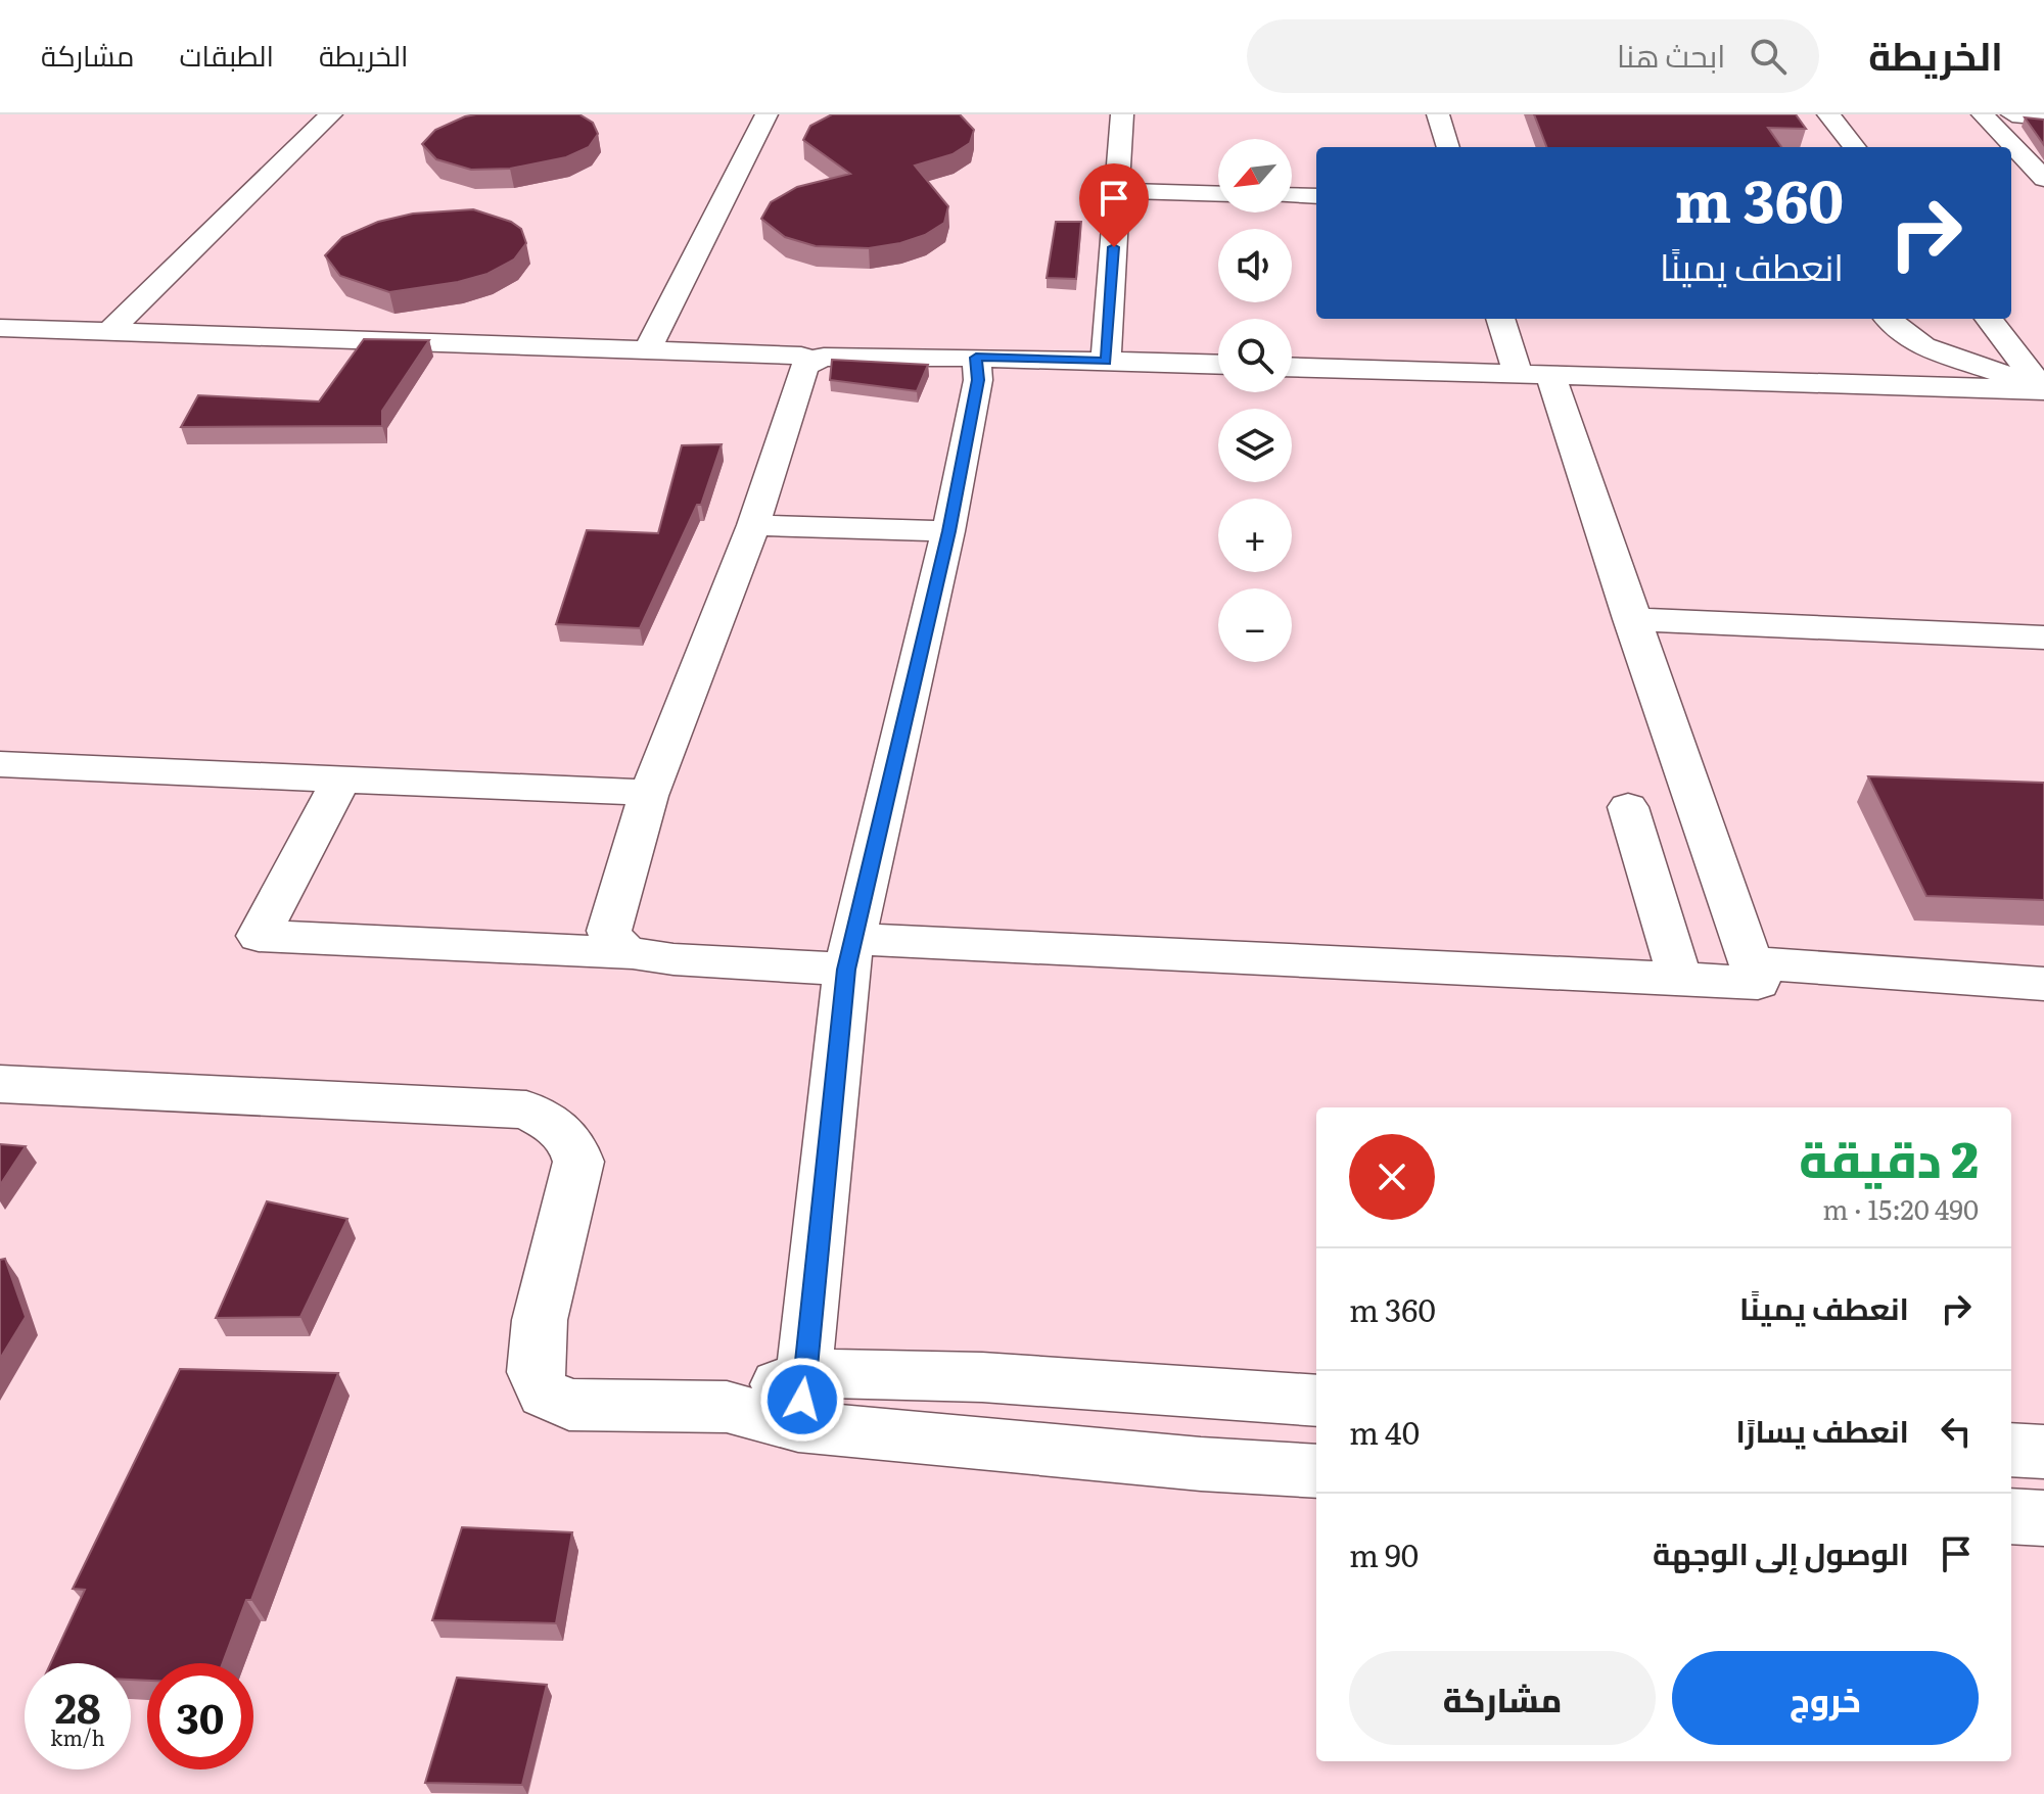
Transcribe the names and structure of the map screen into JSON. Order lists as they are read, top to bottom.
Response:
{
  "north": "bottom left",
  "page": {
    "header": "الخريطة",
    "search": "ابحث هنا",
    "nav": ["الخريطة", "الطبقات", "مشاركة"],
    "map_buttons": ["+", "−"],
    "turn": ["360 m", "انعطف يمينًا"],
    "heading": ["2 دقيقة", "490 m · 15:20"],
    "list": [
      {
        "name": "انعطف يمينًا",
        "value": "360 m"
      },
      {
        "name": "انعطف يسارًا",
        "value": "40 m"
      },
      {
        "name": "الوصول إلى الوجهة",
        "value": "90 m"
      }
    ],
    "buttons": ["خروج", "مشاركة"],
    "speed": "28 km/h",
    "limit": "30"
  }
}
